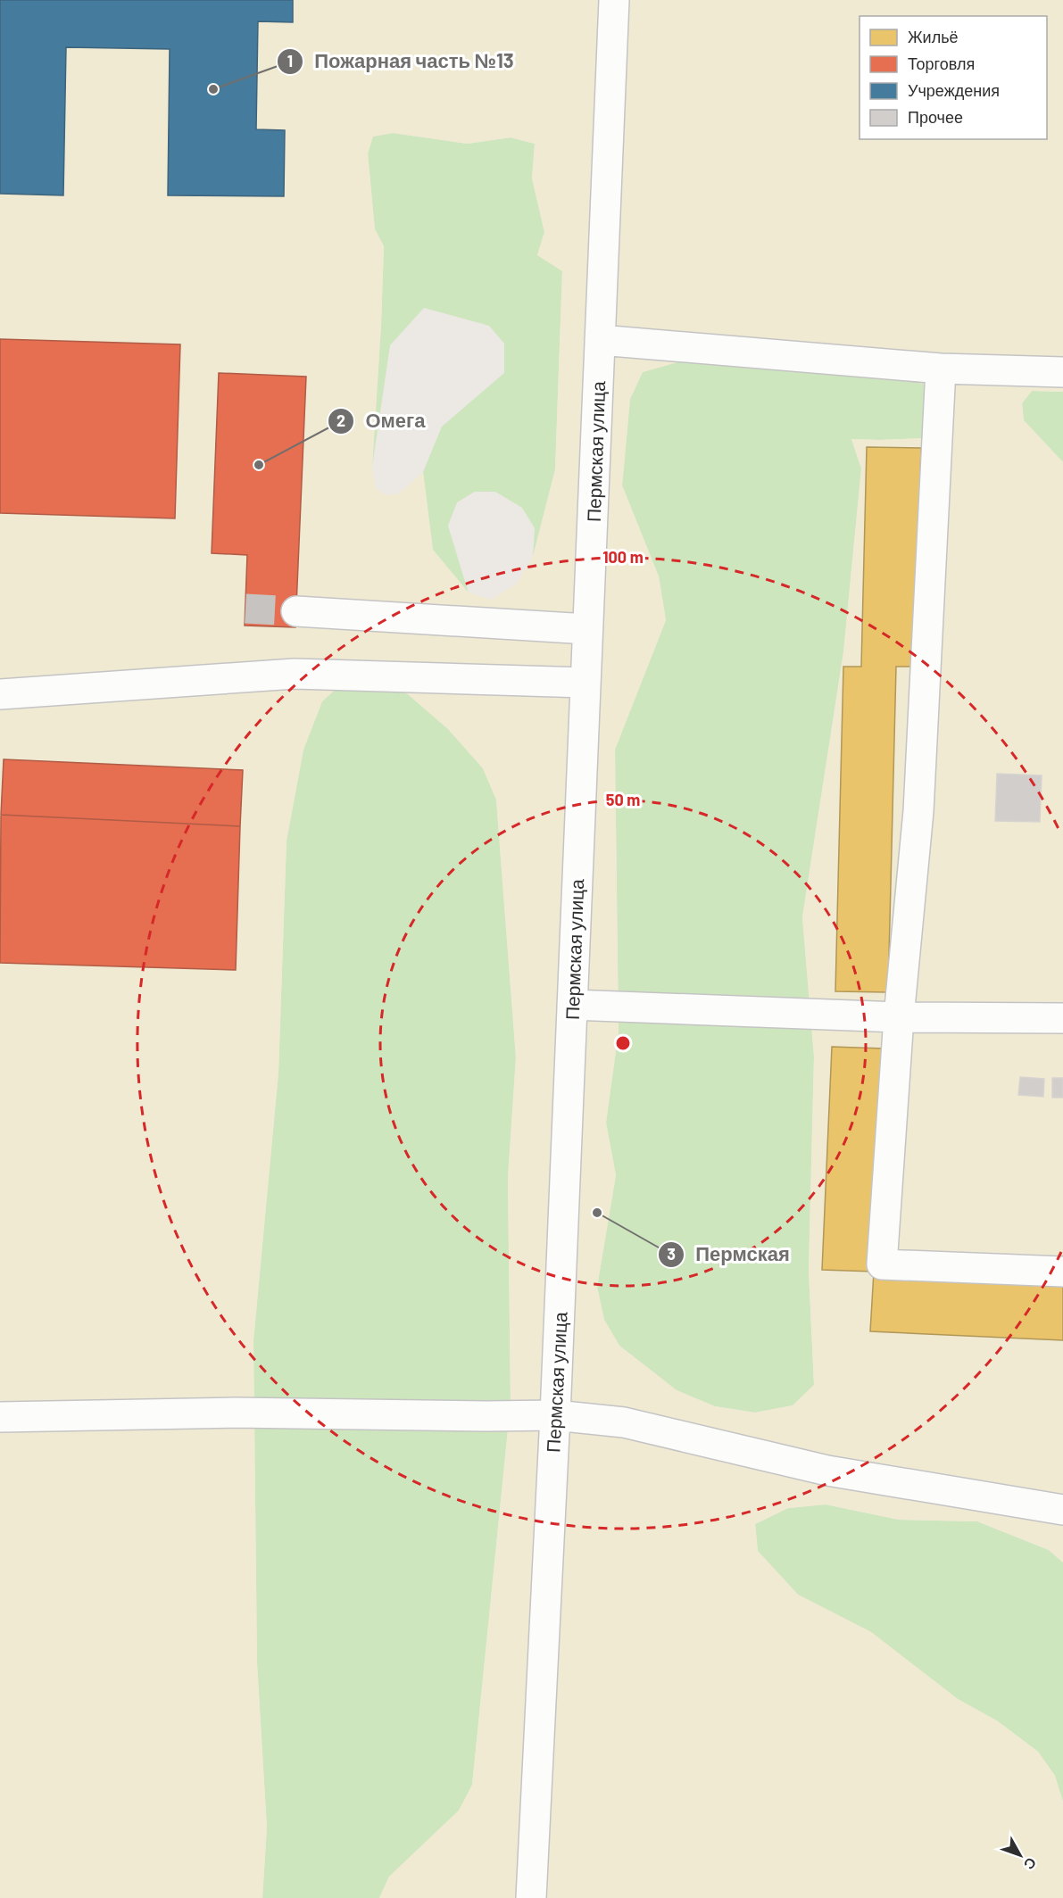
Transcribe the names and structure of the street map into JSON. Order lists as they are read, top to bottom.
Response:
{
  "streets": {
    "street": ["Пермская улица"]
  },
  "places": ["Пожарная часть №13", "Омега", "Пермская"],
  "legend": [
    "Жильё",
    "Торговля",
    "Учреждения",
    "Прочее"
  ],
  "north": "bottom right",
  "rings": ["100 m", "50 m"]
}
